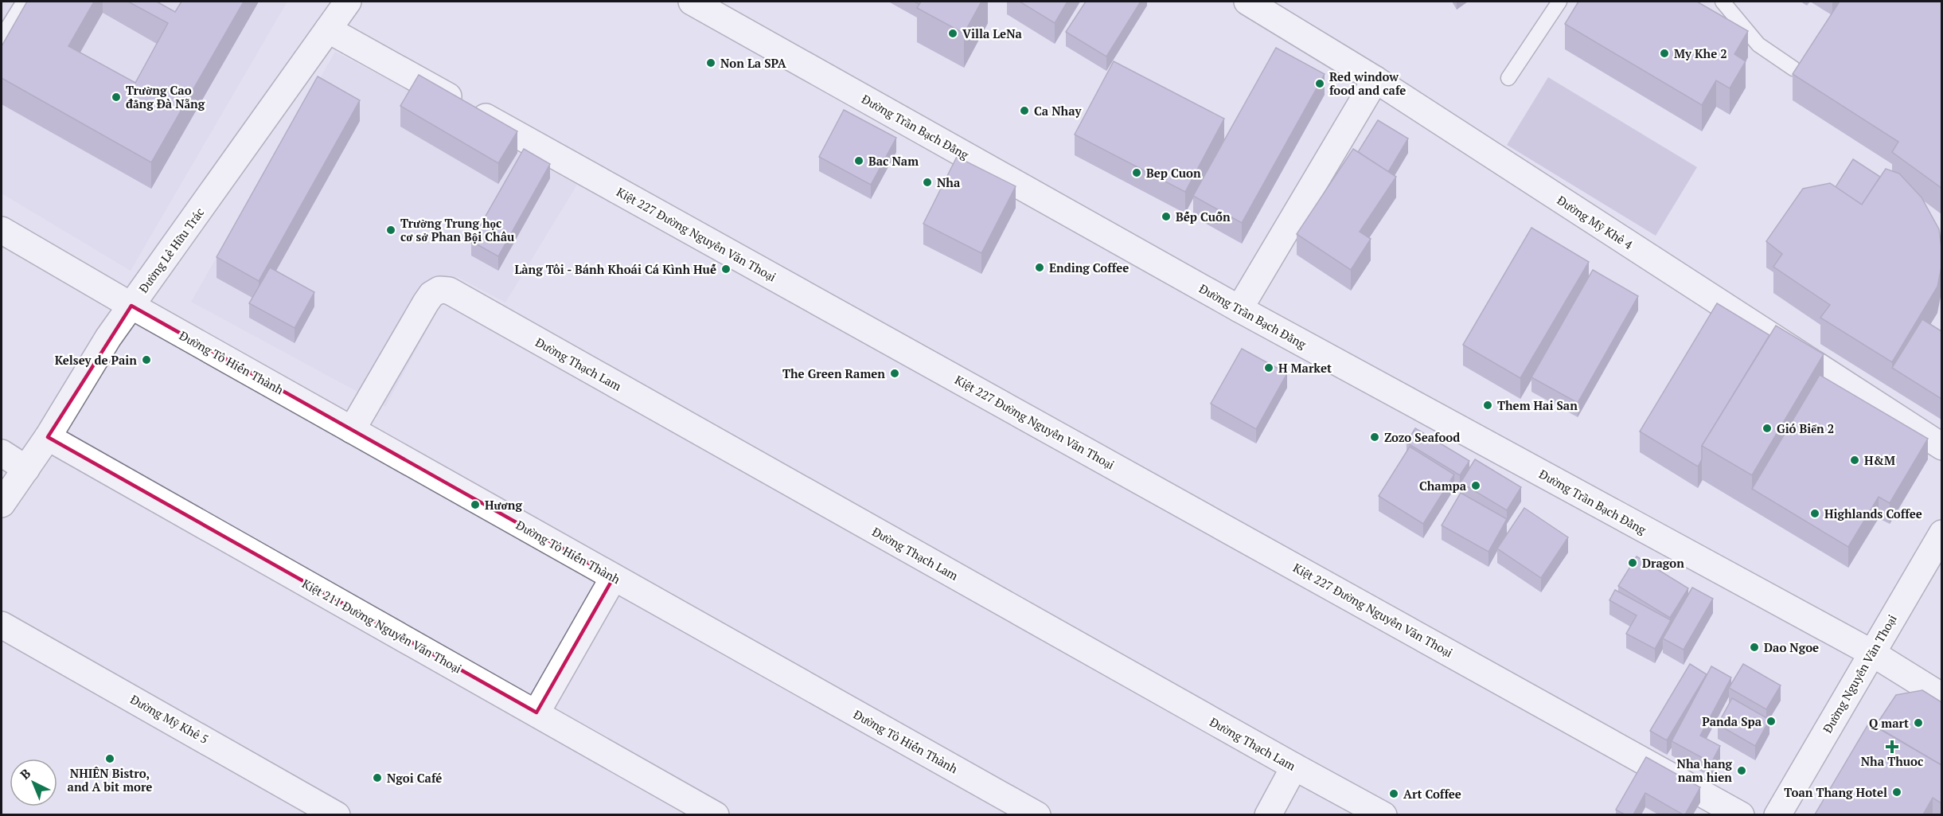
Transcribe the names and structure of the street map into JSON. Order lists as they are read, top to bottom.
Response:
{
  "streets": {
    "street": [
      "Đường Trần Bạch Đằng",
      "Đường Mỹ Khê 4",
      "Kiệt 227 Đường Nguyễn Văn Thoại",
      "Đường Lê Hữu Trác",
      "Đường Tô Hiến Thành",
      "Đường Thạch Lam",
      "Kiệt 211 Đường Nguyễn Văn Thoại",
      "Đường Nguyễn Văn Thoại",
      "Đường Mỹ Khê 5"
    ]
  },
  "crossings": [
    ["Đường Trần Bạch Đằng", "Đường Nguyễn Văn Thoại"],
    ["Kiệt 227 Đường Nguyễn Văn Thoại", "Đường Lê Hữu Trác"],
    ["Đường Lê Hữu Trác", "Đường Tô Hiến Thành"],
    ["Đường Lê Hữu Trác", "Kiệt 211 Đường Nguyễn Văn Thoại"],
    ["Đường Tô Hiến Thành", "Đường Thạch Lam"]
  ],
  "places": {
    "other": [
      "Villa LeNa",
      "My Khe 2",
      "Non La SPA",
      "Red window food and cafe",
      "Trường Cao đẳng Đà Nẵng",
      "Ca Nhay",
      "Bac Nam",
      "Bep Cuon",
      "Nha",
      "Bếp Cuốn",
      "Trường Trung học cơ sở Phan Bội Châu",
      "Ending Coffee",
      "Làng Tôi - Bánh Khoái Cá Kình Huế",
      "Kelsey de Pain",
      "H Market",
      "The Green Ramen",
      "Them Hai San",
      "Gió Biển 2",
      "Zozo Seafood",
      "H&M",
      "Champa",
      "Hương",
      "Highlands Coffee",
      "Dragon",
      "Dao Ngoe",
      "Panda Spa",
      "Q mart",
      "NHIÊN Bistro, and A bit more",
      "Nha hang nam hien",
      "Ngoi Café",
      "Toan Thang Hotel",
      "Art Coffee"
    ],
    "health": ["Nha Thuoc"]
  },
  "north": "top left"
}
